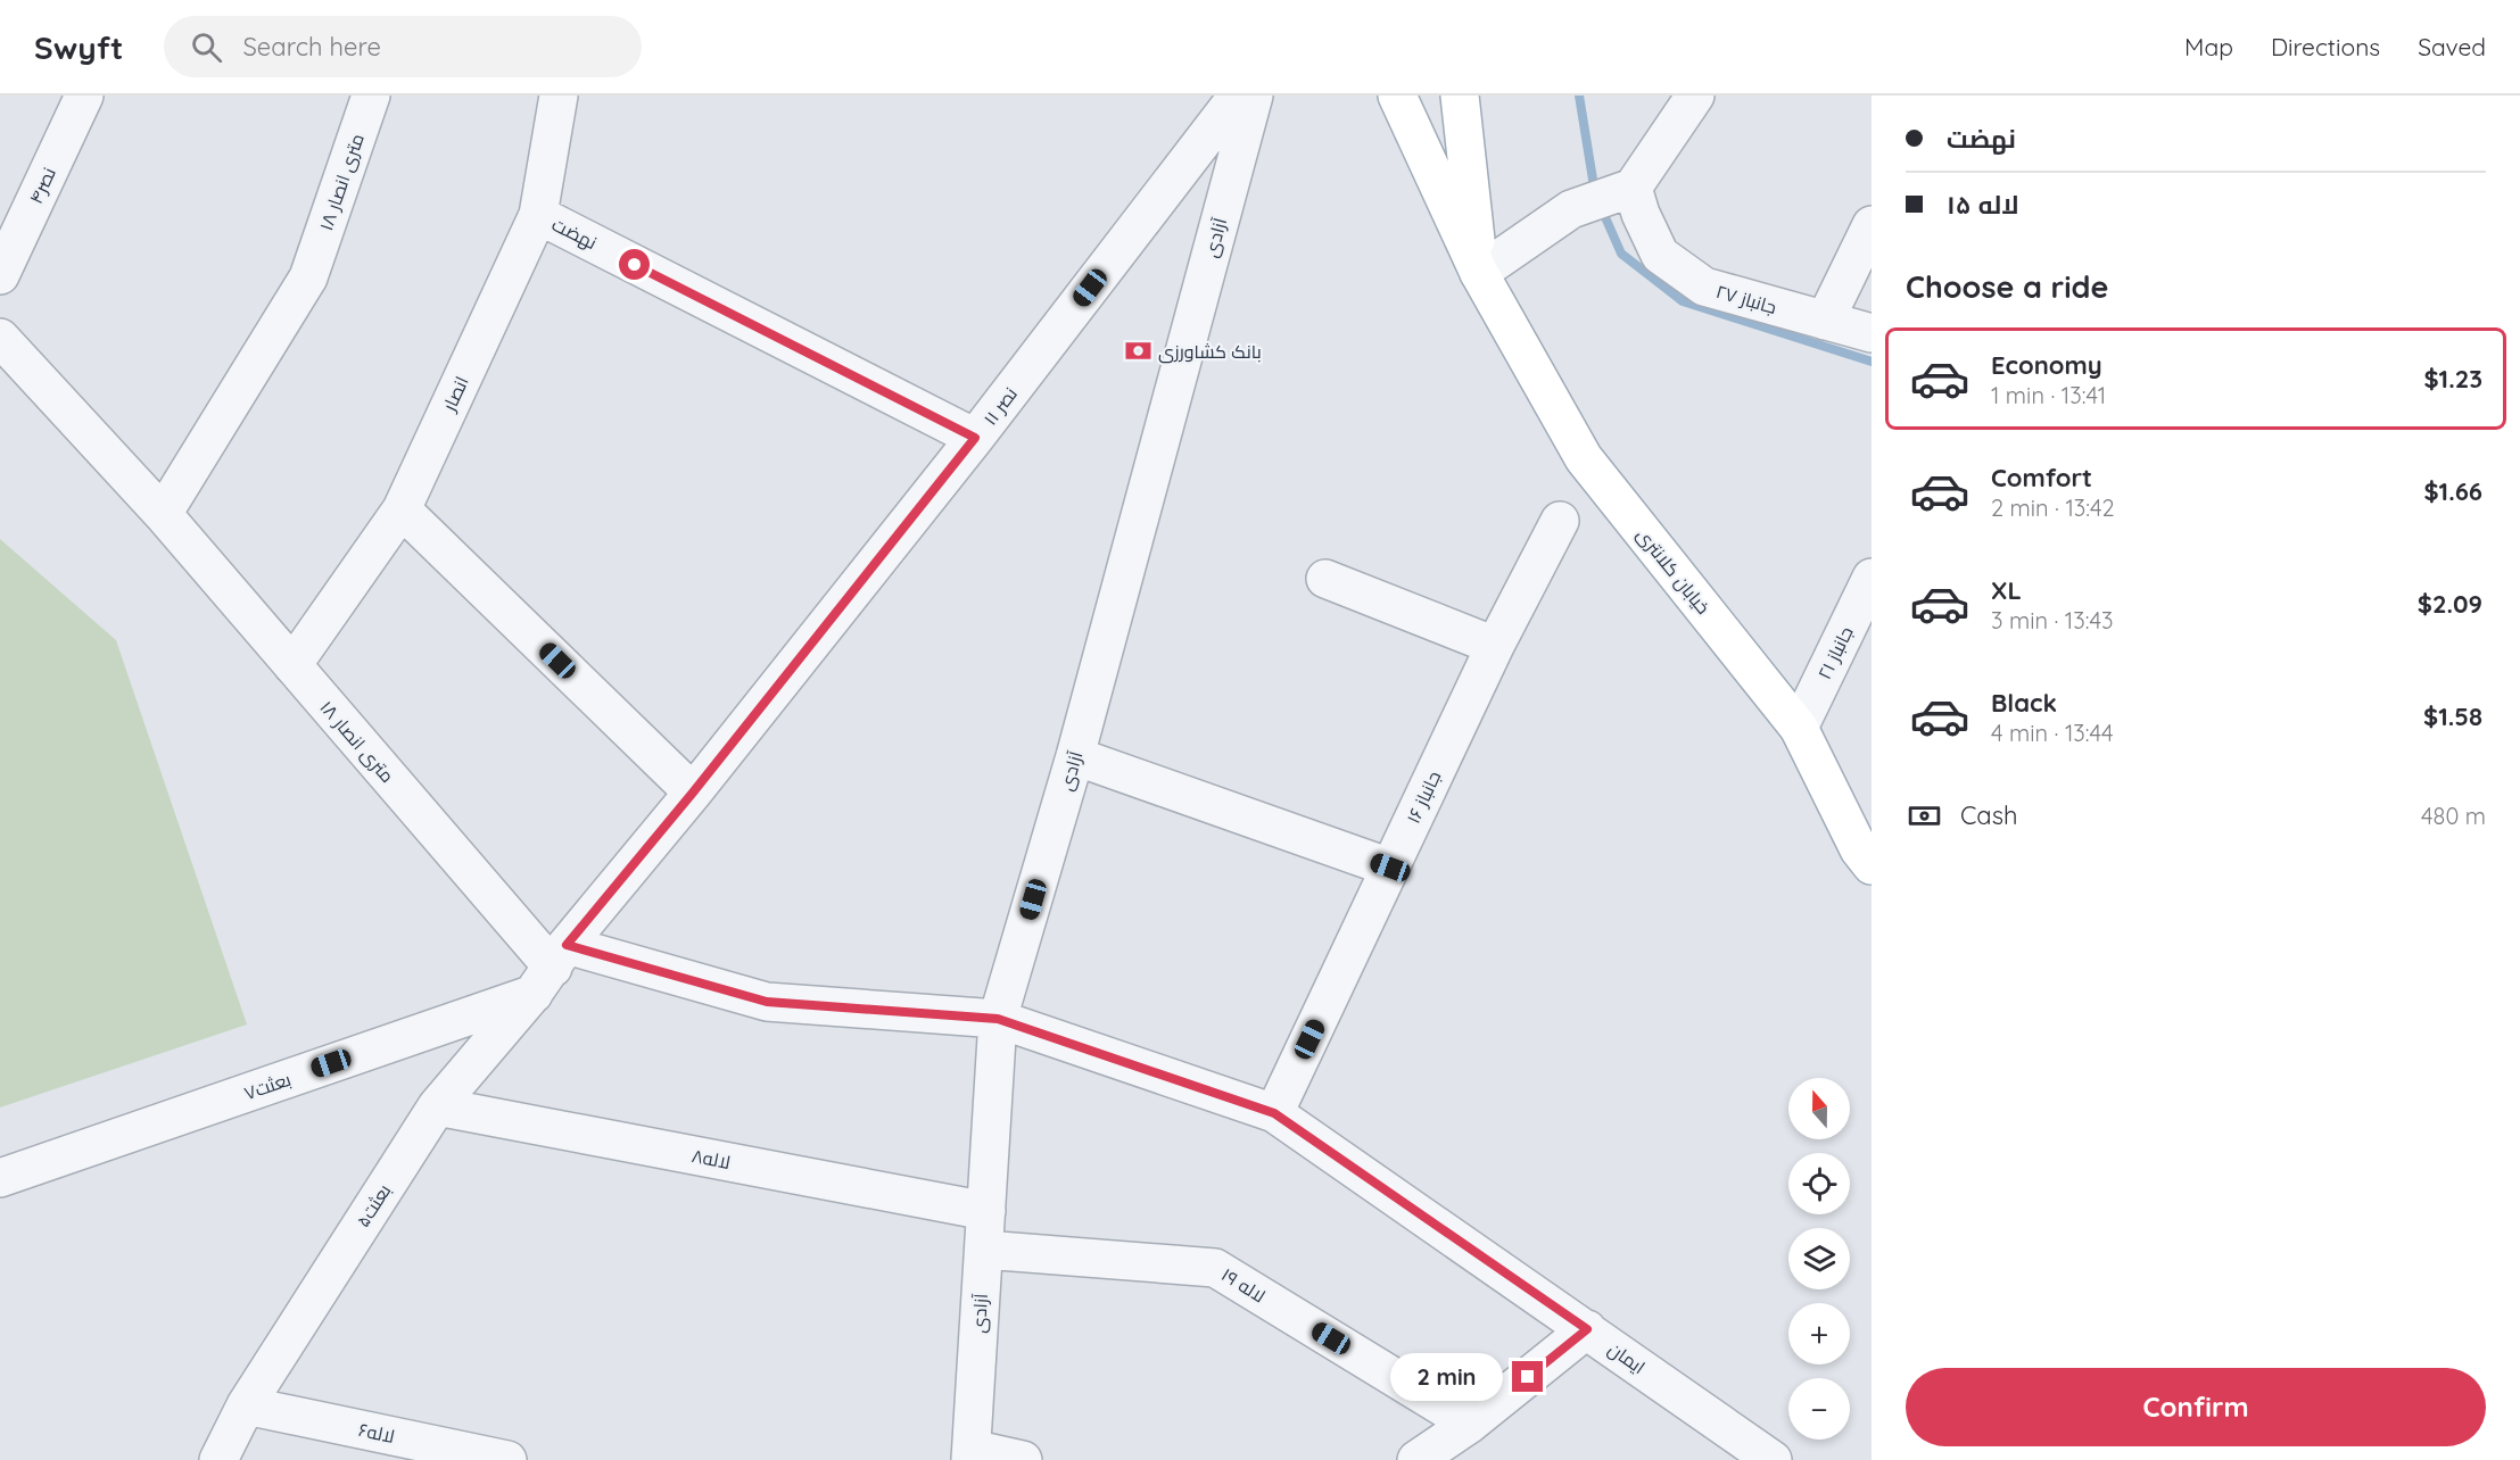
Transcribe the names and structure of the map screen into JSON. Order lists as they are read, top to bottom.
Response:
{
  "streets": {
    "main road": ["خیابان کلانتری"],
    "street": [
      "۱۸ متری انصار",
      "نصر۴",
      "نهضت",
      "آزادی",
      "جانباز ۲۷",
      "انصار",
      "نصر ۱۱",
      "جانباز ۲۱",
      "جانباز ۱۶",
      "بعثت۷",
      "لاله۸",
      "بعثت۵",
      "لاله ۱۹",
      "ایمان",
      "لاله۶"
    ]
  },
  "crossings": [
    ["۱۸ متری انصار", "انصار"],
    ["۱۸ متری انصار", "نصر ۱۱"],
    ["۱۸ متری انصار", "بعثت۷"],
    ["۱۸ متری انصار", "بعثت۵"],
    ["۱۸ متری انصار", "ایمان"],
    ["نهضت", "انصار"],
    ["نهضت", "نصر ۱۱"],
    ["آزادی", "لاله۸"],
    ["آزادی", "لاله ۱۹"],
    ["آزادی", "ایمان"],
    ["نصر ۱۱", "بعثت۷"],
    ["نصر ۱۱", "بعثت۵"],
    ["نصر ۱۱", "ایمان"],
    ["خیابان کلانتری", "جانباز ۲۱"],
    ["جانباز ۱۶", "ایمان"],
    ["بعثت۷", "بعثت۵"],
    ["بعثت۷", "ایمان"],
    ["لاله۸", "بعثت۵"],
    ["بعثت۵", "ایمان"],
    ["بعثت۵", "لاله۶"]
  ],
  "places": {
    "bank": ["بانک کشاورزی"]
  },
  "north": "top",
  "page": {
    "header": "Swyft",
    "search": "Search here",
    "nav": ["Map", "Directions", "Saved"],
    "banner": ["نهضت", "لاله ۱۵"],
    "heading": "Choose a ride",
    "list": [
      {
        "name": "Economy",
        "note": "1 min · 13:41",
        "value": "$1.23"
      },
      {
        "name": "Comfort",
        "note": "2 min · 13:42",
        "value": "$1.66"
      },
      {
        "name": "XL",
        "note": "3 min · 13:43",
        "value": "$2.09"
      },
      {
        "name": "Black",
        "note": "4 min · 13:44",
        "value": "$1.58"
      }
    ],
    "pay": ["Cash", "480 m"],
    "map_buttons": ["+", "−"],
    "bubble": "2 min",
    "buttons": "Confirm"
  }
}
